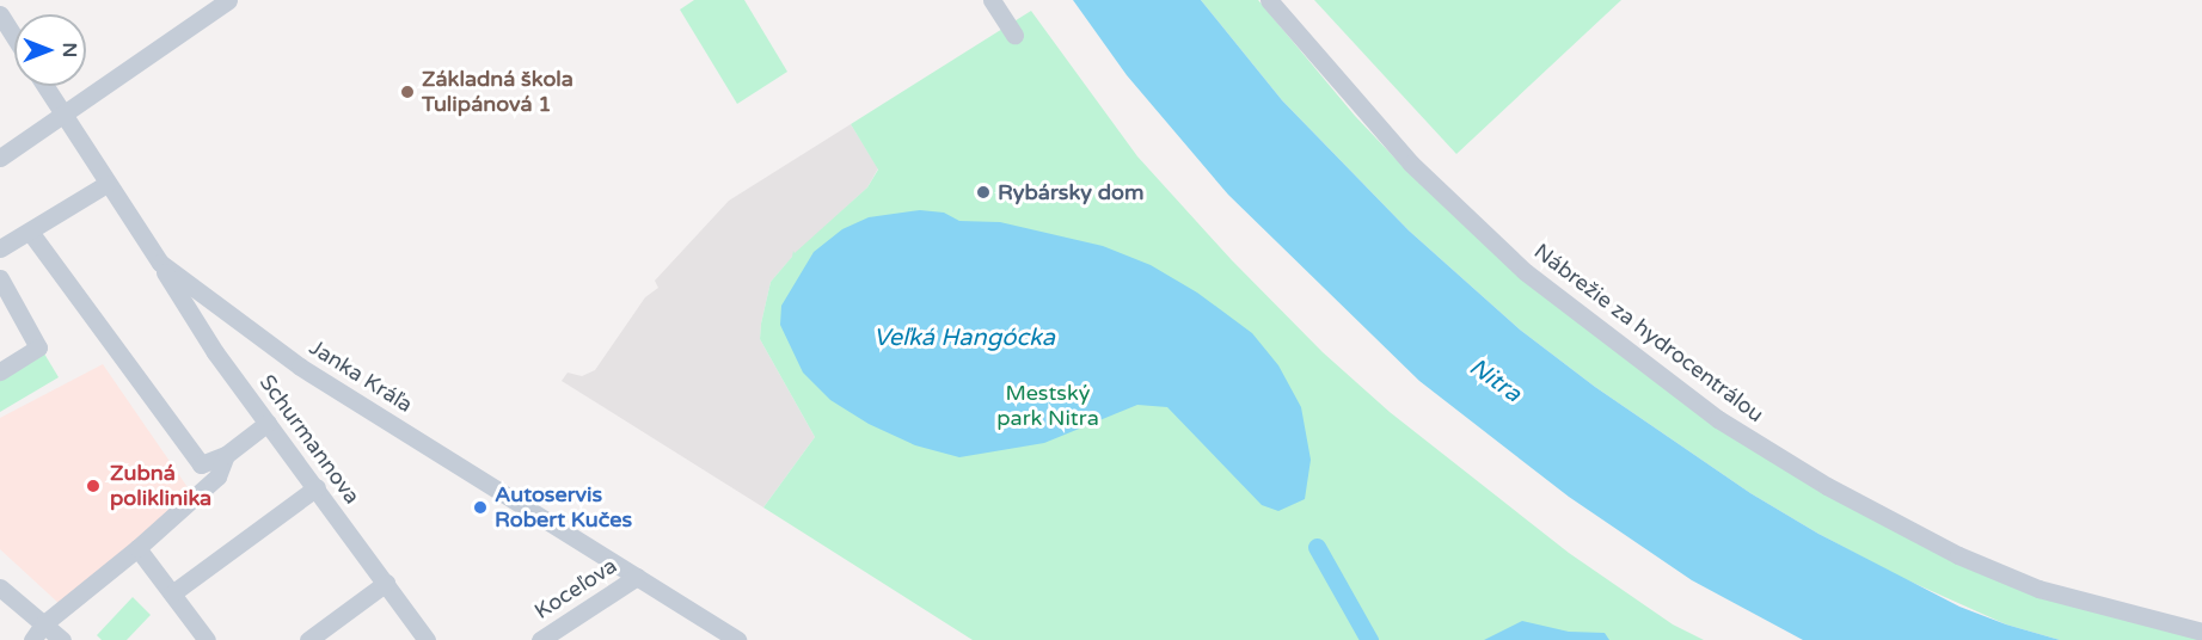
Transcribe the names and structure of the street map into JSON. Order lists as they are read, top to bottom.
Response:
{
  "streets": {
    "street": [
      "Nábrežie za hydrocentrálou",
      "Janka Kráľa",
      "Schurmannova",
      "Koceľova"
    ]
  },
  "crossings": [
    ["Janka Kráľa", "Schurmannova"],
    ["Janka Kráľa", "Koceľova"]
  ],
  "water": ["Veľká Hangócka", "Nitra"],
  "parks": ["Mestský park Nitra"],
  "places": [
    "Základná škola Tulipánová 1",
    "Rybársky dom",
    "Zubná poliklinika",
    "Autoservis Robert Kučes"
  ],
  "north": "right"
}
